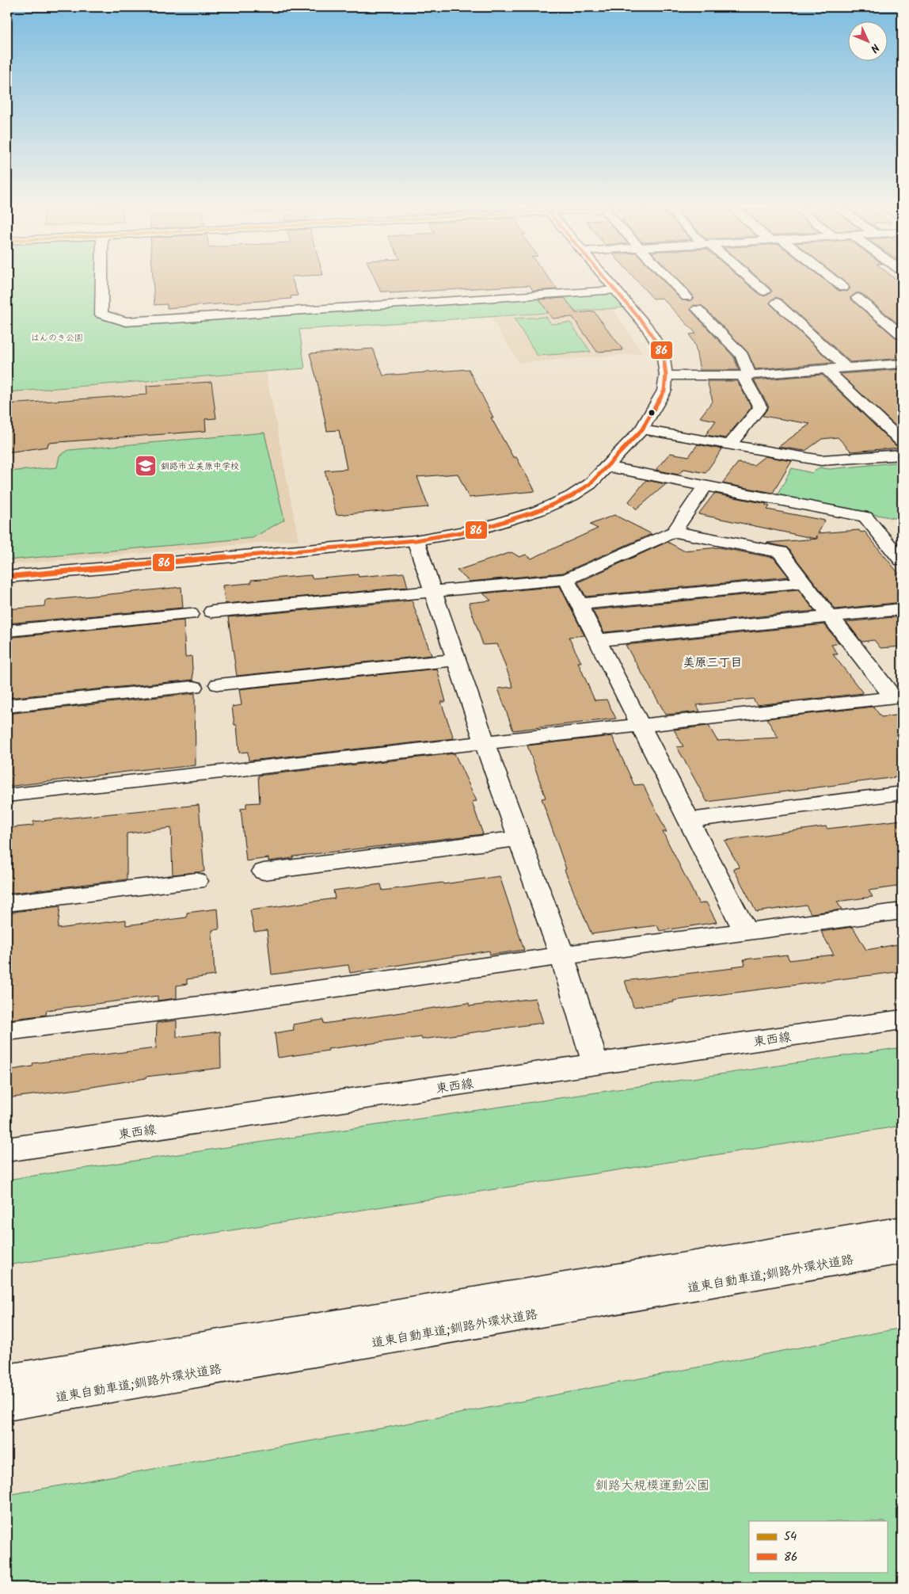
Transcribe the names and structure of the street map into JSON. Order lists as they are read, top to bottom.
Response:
{
  "streets": {
    "main road": ["東西線", "道東自動車道;釧路外環状道路"]
  },
  "districts": ["美原三丁目"],
  "parks": ["はんのき公園", "釧路大規模運動公園"],
  "places": {
    "school or university": ["釧路市立美原中学校"]
  },
  "lines": ["transit line 86"],
  "legend": ["54", "86"],
  "north": "bottom right"
}
